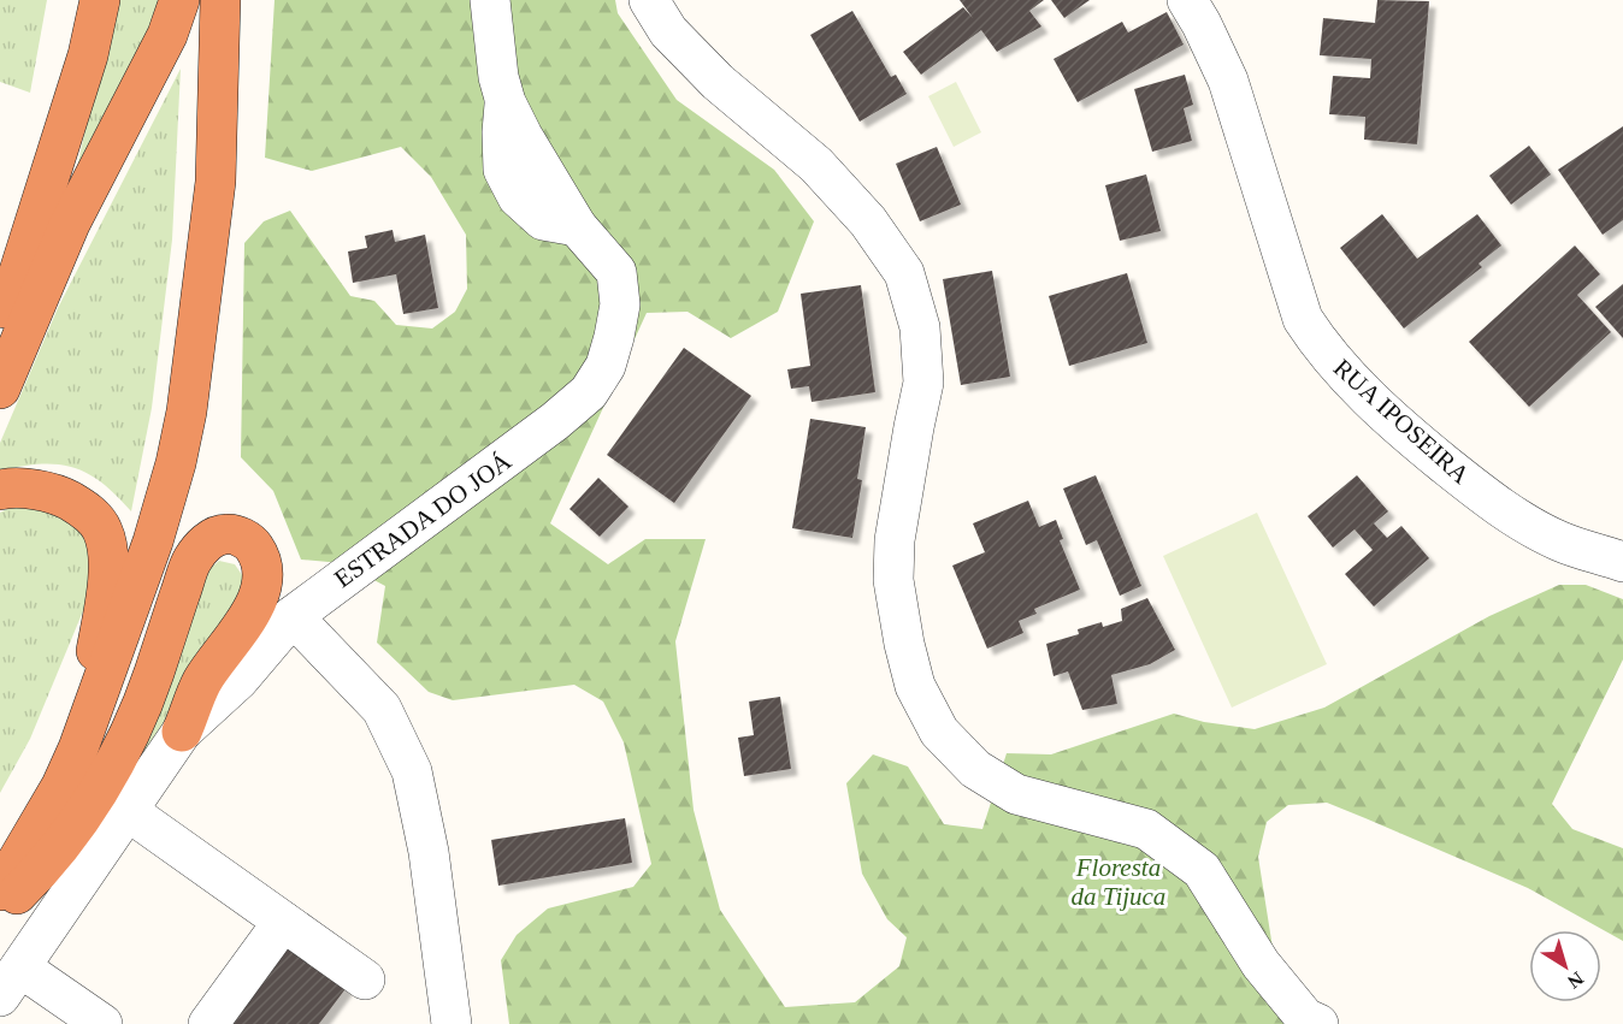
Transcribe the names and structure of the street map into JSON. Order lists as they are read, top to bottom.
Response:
{
  "streets": {
    "street": ["RUA IPOSEIRA", "ESTRADA DO JOÁ"]
  },
  "parks": ["Floresta da Tijuca"],
  "north": "bottom right"
}
